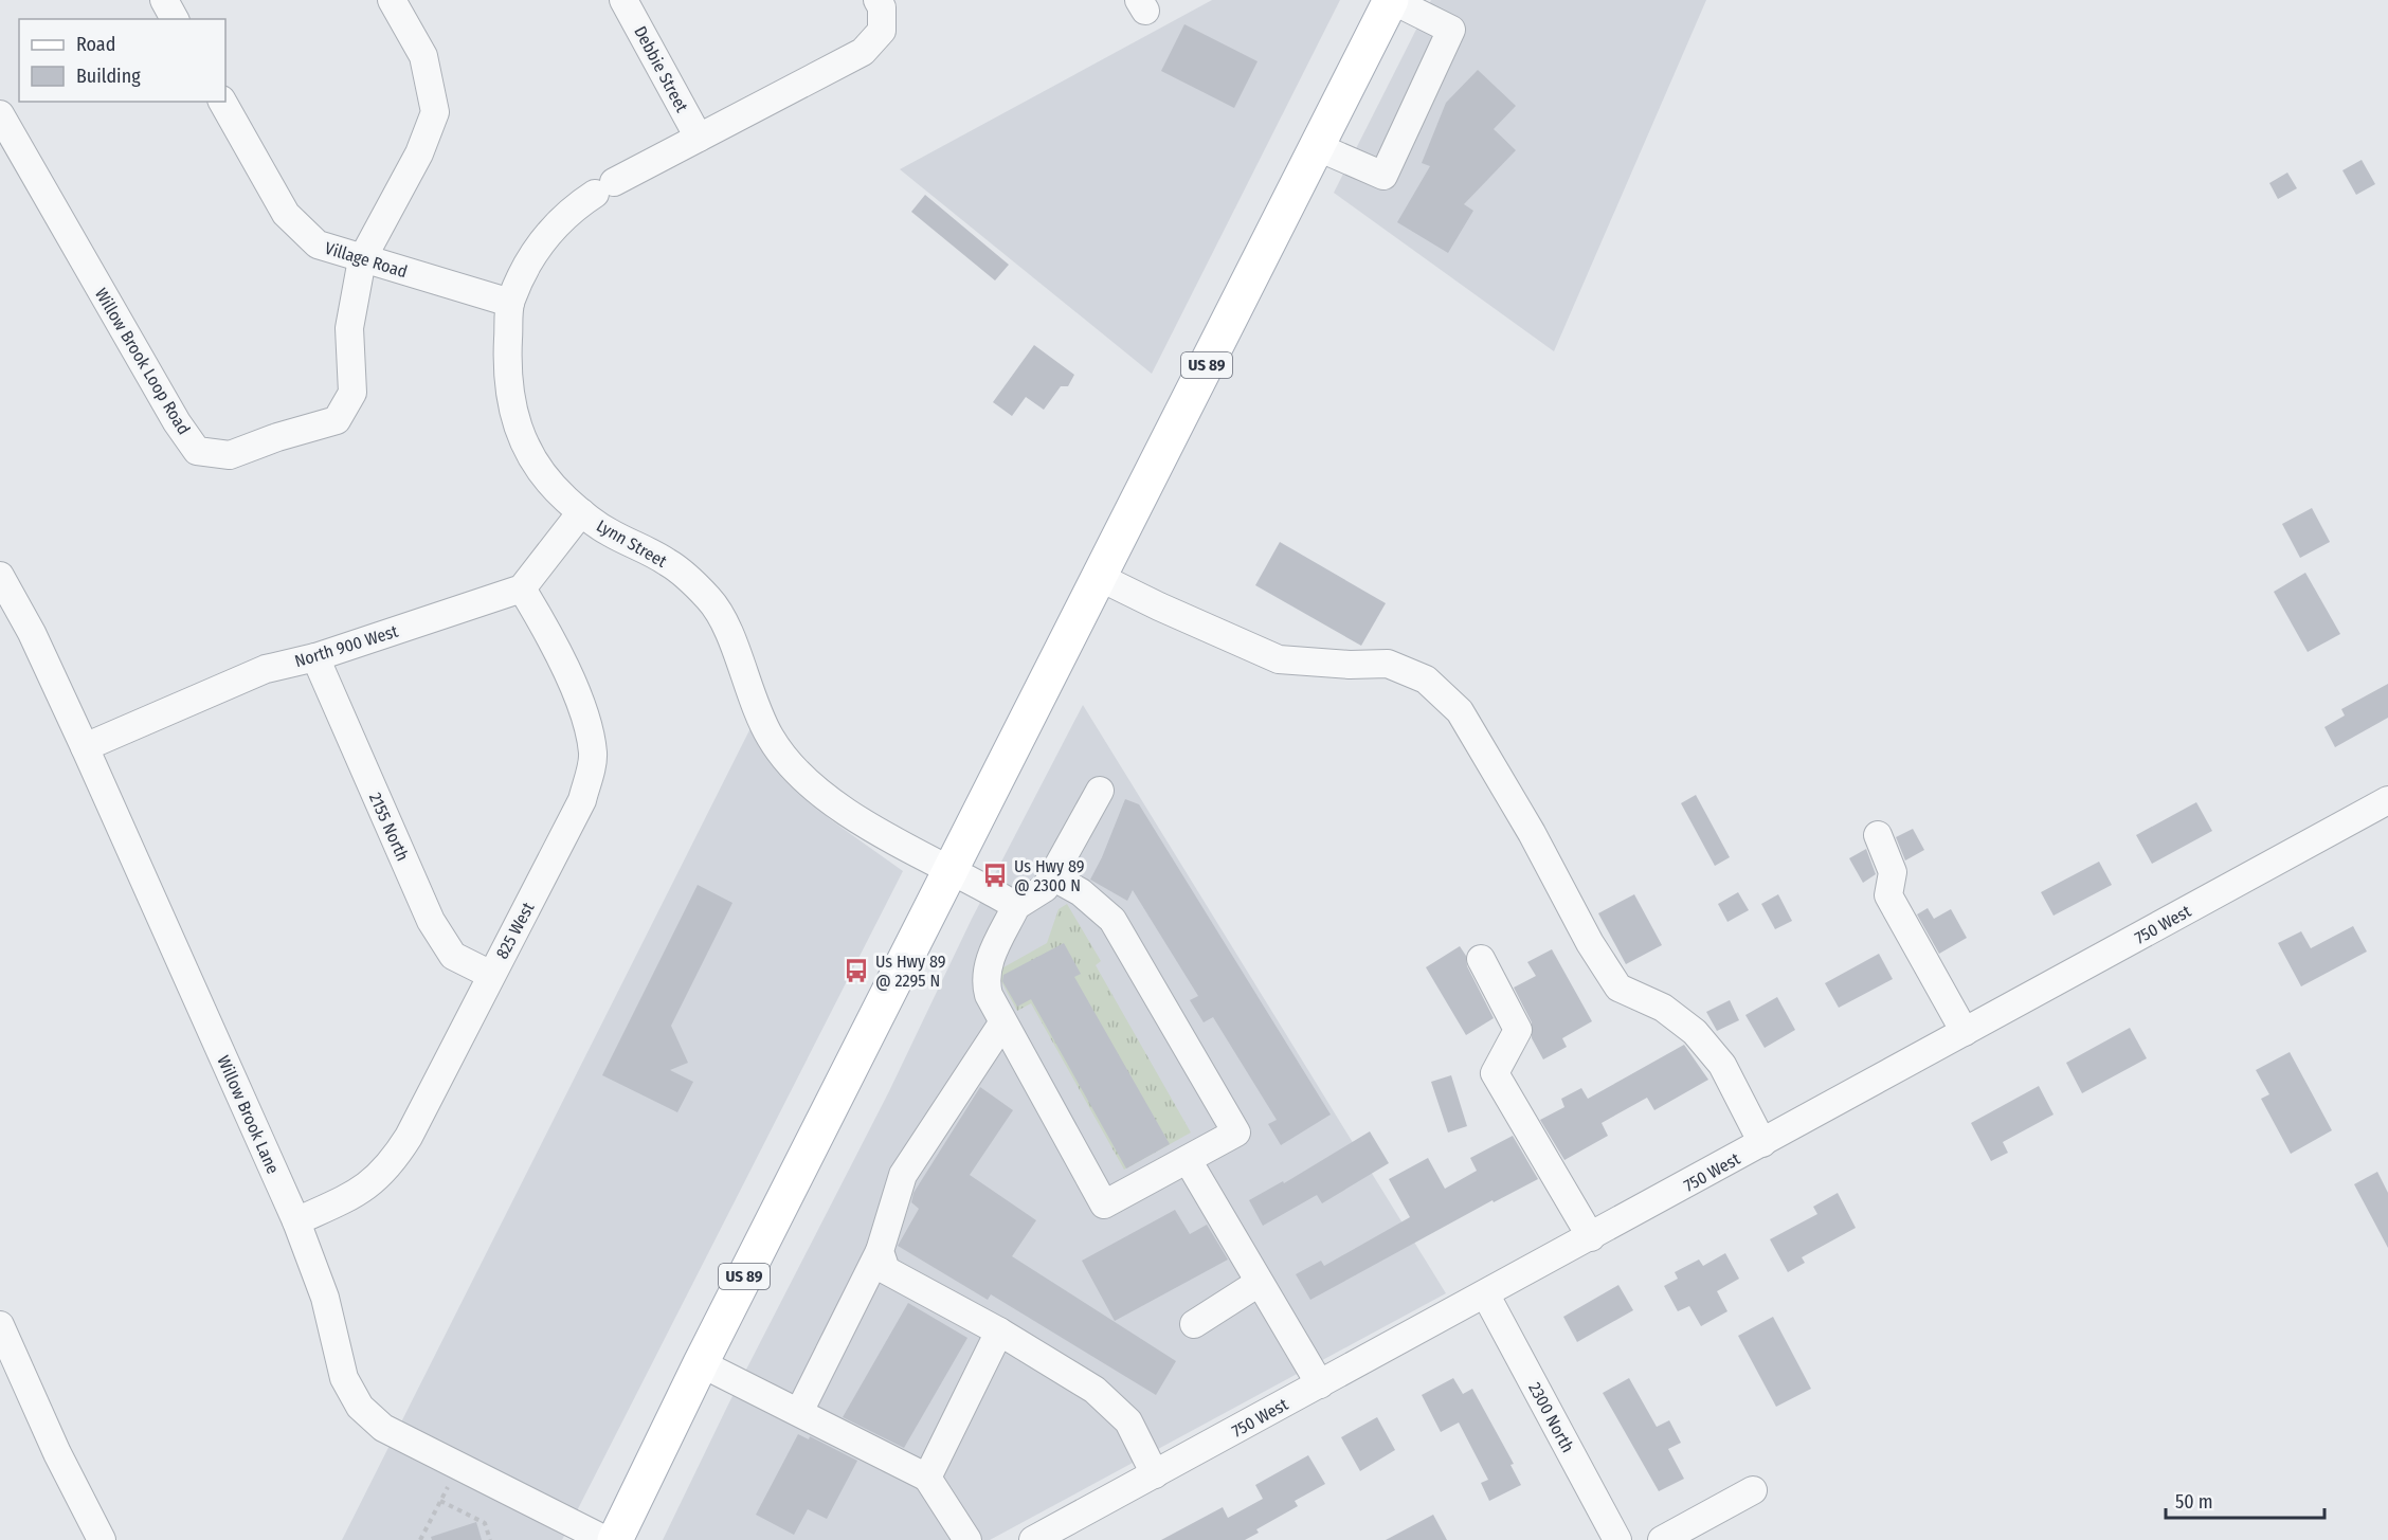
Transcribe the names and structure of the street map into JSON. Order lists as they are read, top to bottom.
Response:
{
  "streets": {
    "main road": ["US 89"],
    "street": [
      "Debbie Street",
      "Village Road",
      "Willow Brook Loop Road",
      "Lynn Street",
      "North 900 West",
      "2155 North",
      "750 West",
      "825 West",
      "Willow Brook Lane",
      "2300 North"
    ]
  },
  "crossings": [
    ["Debbie Street", "Lynn Street"],
    ["Village Road", "Willow Brook Loop Road"],
    ["Village Road", "Lynn Street"],
    ["US 89", "Lynn Street"],
    ["North 900 West", "2155 North"],
    ["North 900 West", "825 West"],
    ["North 900 West", "Willow Brook Lane"],
    ["2155 North", "825 West"],
    ["750 West", "2300 North"],
    ["825 West", "Willow Brook Lane"]
  ],
  "places": {
    "bus stop": ["Us Hwy 89 @ 2300 N", "Us Hwy 89 @ 2295 N"]
  },
  "legend": ["Road", "Building"],
  "scale_bar": "50 m"
}
